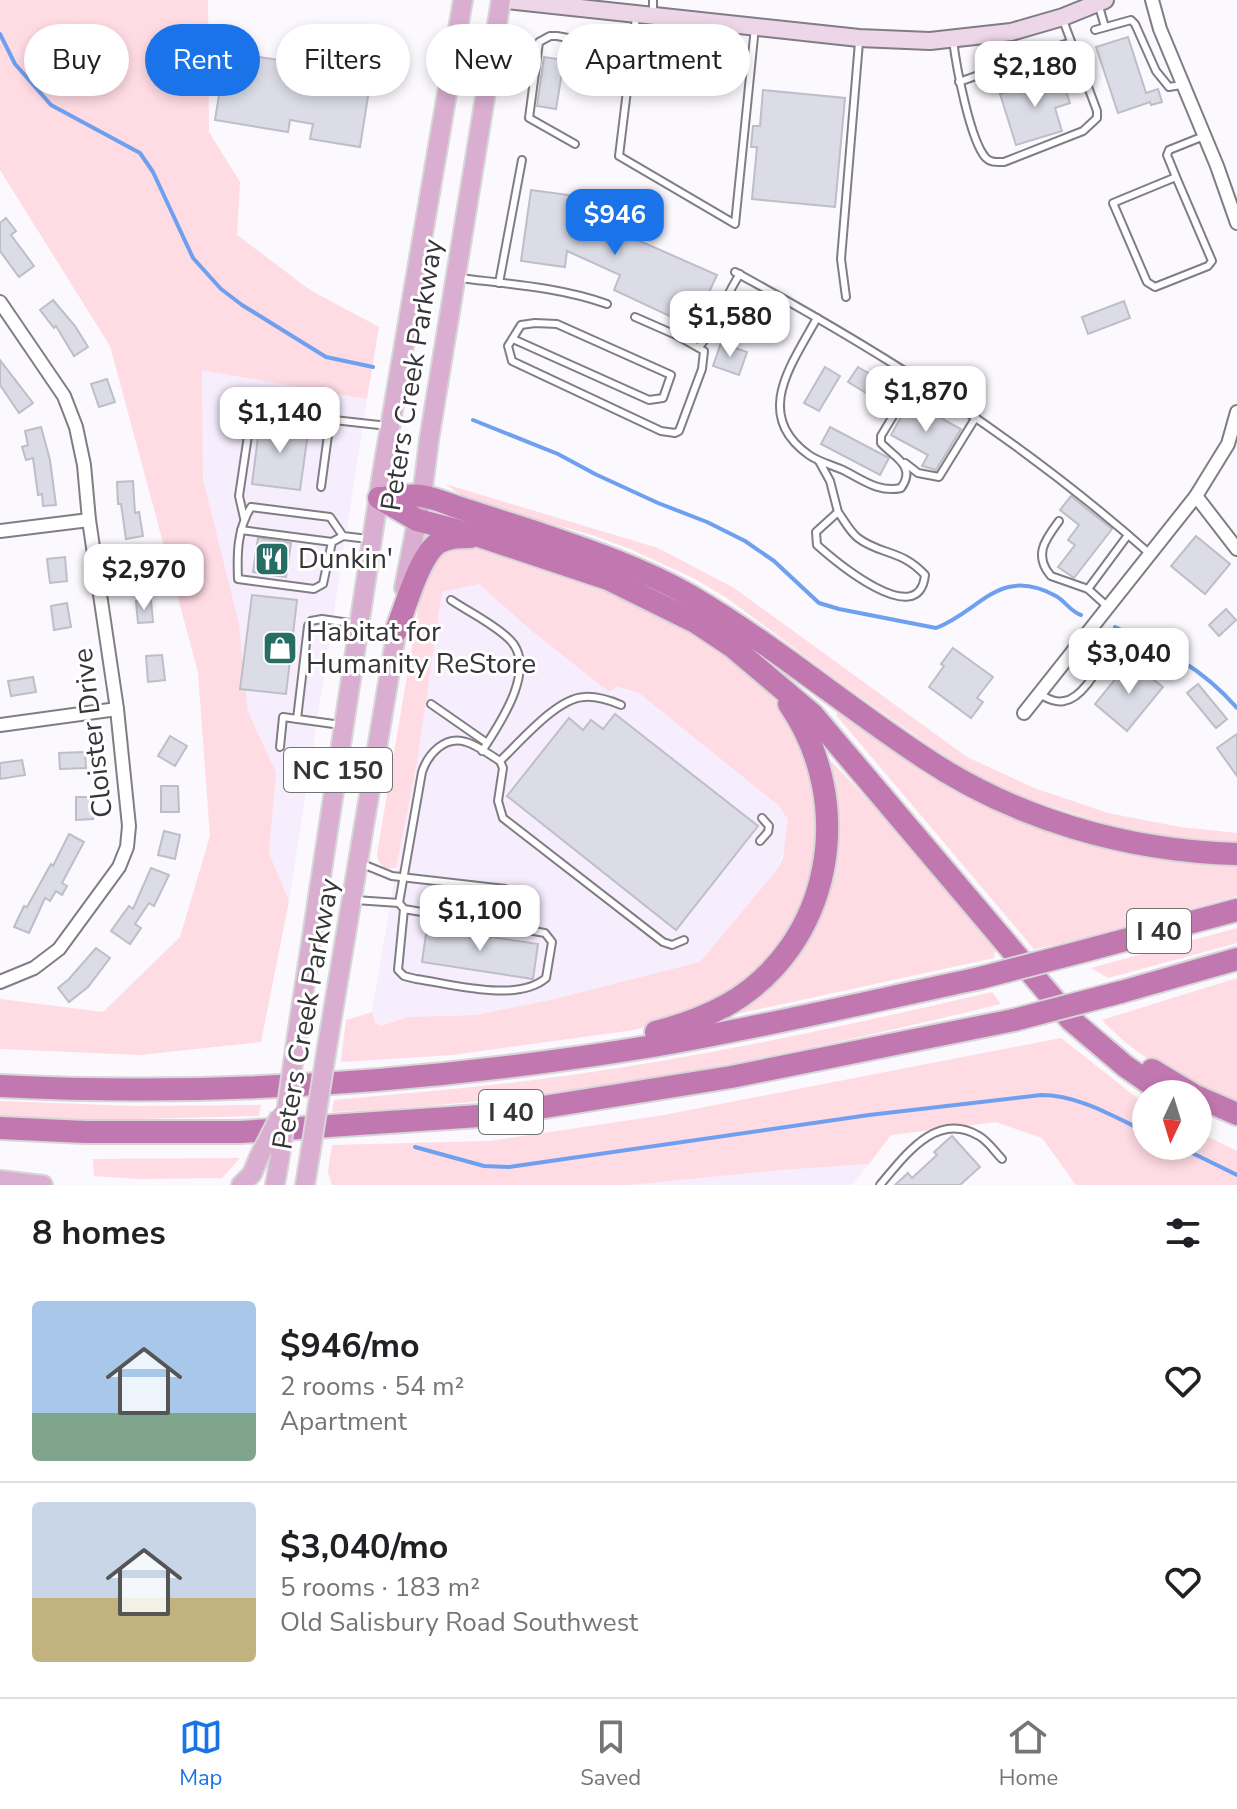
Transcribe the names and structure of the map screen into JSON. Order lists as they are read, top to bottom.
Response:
{
  "streets": {
    "highway": ["I 40"],
    "main road": ["Peters Creek Parkway", "NC 150"],
    "street": ["Cloister Drive"]
  },
  "places": {
    "restaurant": ["Dunkin'"],
    "shop": ["Habitat for Humanity ReStore"]
  },
  "north": "bottom",
  "page": {
    "chip": [
      "Buy",
      "Rent",
      "Filters",
      "New",
      "Apartment"
    ],
    "price": [
      "$2,180",
      "$946",
      "$1,580",
      "$1,870",
      "$1,140",
      "$2,970",
      "$3,040",
      "$1,100"
    ],
    "heading": "8 homes",
    "list": [
      {
        "name": "$946/mo",
        "note": "2 rooms · 54 m² · Apartment"
      },
      {
        "name": "$3,040/mo",
        "note": "5 rooms · 183 m² · Old Salisbury Road Southwest"
      }
    ],
    "tabs": ["Map", "Saved", "Home"]
  }
}
